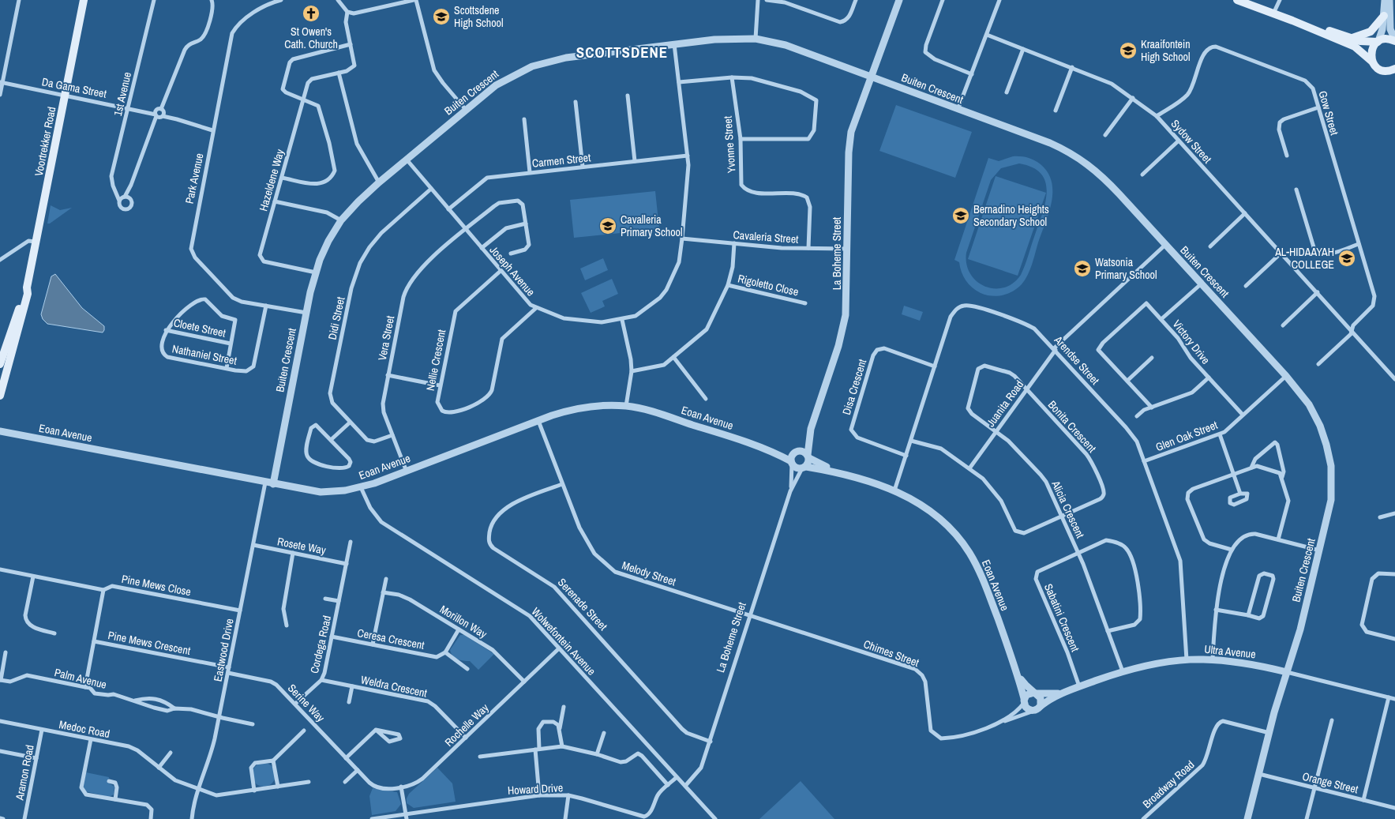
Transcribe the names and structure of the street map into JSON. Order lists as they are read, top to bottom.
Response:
{
  "streets": {
    "main road": ["Voortrekker Road"],
    "street": [
      "Da Gama Street",
      "Buiten Crescent",
      "1st Avenue",
      "Gow Street",
      "Sydow Street",
      "Yvonne Street",
      "Carmen Street",
      "Park Avenue",
      "Hazeldene Way",
      "Cavaleria Street",
      "La Boheme Street",
      "Joseph Avenue",
      "Rigoletto Close",
      "Didi Street",
      "Cloete Street",
      "Vera Street",
      "Victory Drive",
      "Nathaniel Street",
      "Nellie Crescent",
      "Arendse Street",
      "Disa Crescent",
      "Juanita Road",
      "Eoan Avenue",
      "Bonita Crescent",
      "Glen Oak Street",
      "Alicia Crescent",
      "Rosete Way",
      "Melody Street",
      "Pine Mews Close",
      "Serenade Street",
      "Sabatini Crescent",
      "Morillon Way",
      "Ceresa Crescent",
      "Wolwefontein Avenue",
      "Pine Mews Crescent",
      "Cordega Road",
      "Eastwood Drive",
      "Ultra Avenue",
      "Chimes Street",
      "Palm Avenue",
      "Weldra Crescent",
      "Serine Way",
      "Rochelle Way",
      "Medoc Road",
      "Aramon Road",
      "Orange Street",
      "Broadway Road",
      "Howard Drive"
    ]
  },
  "crossings": [
    ["Da Gama Street", "1st Avenue"],
    ["Da Gama Street", "Voortrekker Road"],
    ["Da Gama Street", "Park Avenue"],
    ["Buiten Crescent", "Park Avenue"],
    ["Buiten Crescent", "Hazeldene Way"],
    ["Buiten Crescent", "La Boheme Street"],
    ["Buiten Crescent", "Joseph Avenue"],
    ["Buiten Crescent", "Victory Drive"],
    ["Buiten Crescent", "Juanita Road"],
    ["Buiten Crescent", "Eoan Avenue"],
    ["Buiten Crescent", "Glen Oak Street"],
    ["Buiten Crescent", "Ultra Avenue"],
    ["Buiten Crescent", "Orange Street"],
    ["Buiten Crescent", "Broadway Road"],
    ["Gow Street", "Sydow Street"],
    ["Yvonne Street", "Cavaleria Street"],
    ["Carmen Street", "Joseph Avenue"],
    ["Park Avenue", "Nathaniel Street"],
    ["Cavaleria Street", "La Boheme Street"],
    ["Cavaleria Street", "Joseph Avenue"],
    ["La Boheme Street", "Eoan Avenue"],
    ["La Boheme Street", "Melody Street"],
    ["La Boheme Street", "Serenade Street"],
    ["La Boheme Street", "Wolwefontein Avenue"],
    ["La Boheme Street", "Chimes Street"],
    ["Joseph Avenue", "Didi Street"],
    ["Joseph Avenue", "Vera Street"],
    ["Joseph Avenue", "Nellie Crescent"],
    ["Didi Street", "Vera Street"],
    ["Cloete Street", "Nathaniel Street"],
    ["Vera Street", "Eoan Avenue"],
    ["Victory Drive", "Glen Oak Street"],
    ["Arendse Street", "Disa Crescent"],
    ["Arendse Street", "Juanita Road"],
    ["Arendse Street", "Eoan Avenue"],
    ["Arendse Street", "Bonita Crescent"],
    ["Arendse Street", "Glen Oak Street"],
    ["Arendse Street", "Ultra Avenue"],
    ["Juanita Road", "Bonita Crescent"],
    ["Juanita Road", "Alicia Crescent"],
    ["Eoan Avenue", "Melody Street"],
    ["Eoan Avenue", "Wolwefontein Avenue"],
    ["Eoan Avenue", "Eastwood Drive"],
    ["Eoan Avenue", "Ultra Avenue"],
    ["Eoan Avenue", "Chimes Street"],
    ["Bonita Crescent", "Alicia Crescent"],
    ["Alicia Crescent", "Sabatini Crescent"],
    ["Alicia Crescent", "Ultra Avenue"],
    ["Rosete Way", "Cordega Road"],
    ["Rosete Way", "Eastwood Drive"],
    ["Melody Street", "Serenade Street"],
    ["Melody Street", "Chimes Street"],
    ["Pine Mews Close", "Pine Mews Crescent"],
    ["Pine Mews Close", "Eastwood Drive"],
    ["Sabatini Crescent", "Ultra Avenue"],
    ["Morillon Way", "Rochelle Way"],
    ["Ceresa Crescent", "Cordega Road"],
    ["Wolwefontein Avenue", "Rochelle Way"],
    ["Wolwefontein Avenue", "Howard Drive"],
    ["Pine Mews Crescent", "Eastwood Drive"],
    ["Cordega Road", "Weldra Crescent"],
    ["Cordega Road", "Serine Way"],
    ["Eastwood Drive", "Palm Avenue"],
    ["Eastwood Drive", "Serine Way"],
    ["Eastwood Drive", "Medoc Road"],
    ["Ultra Avenue", "Chimes Street"],
    ["Ultra Avenue", "Orange Street"],
    ["Weldra Crescent", "Rochelle Way"],
    ["Serine Way", "Rochelle Way"],
    ["Medoc Road", "Aramon Road"]
  ],
  "districts": ["SCOTTSDENE"],
  "places": {
    "church": ["St Owen's Cath. Church"],
    "school or university": [
      "Scottsdene High School",
      "Kraaifontein High School",
      "Bernadino Heights Secondary School",
      "Cavalleria Primary School",
      "AL-HIDAAYAH COLLEGE",
      "Watsonia Primary School"
    ]
  }
}
